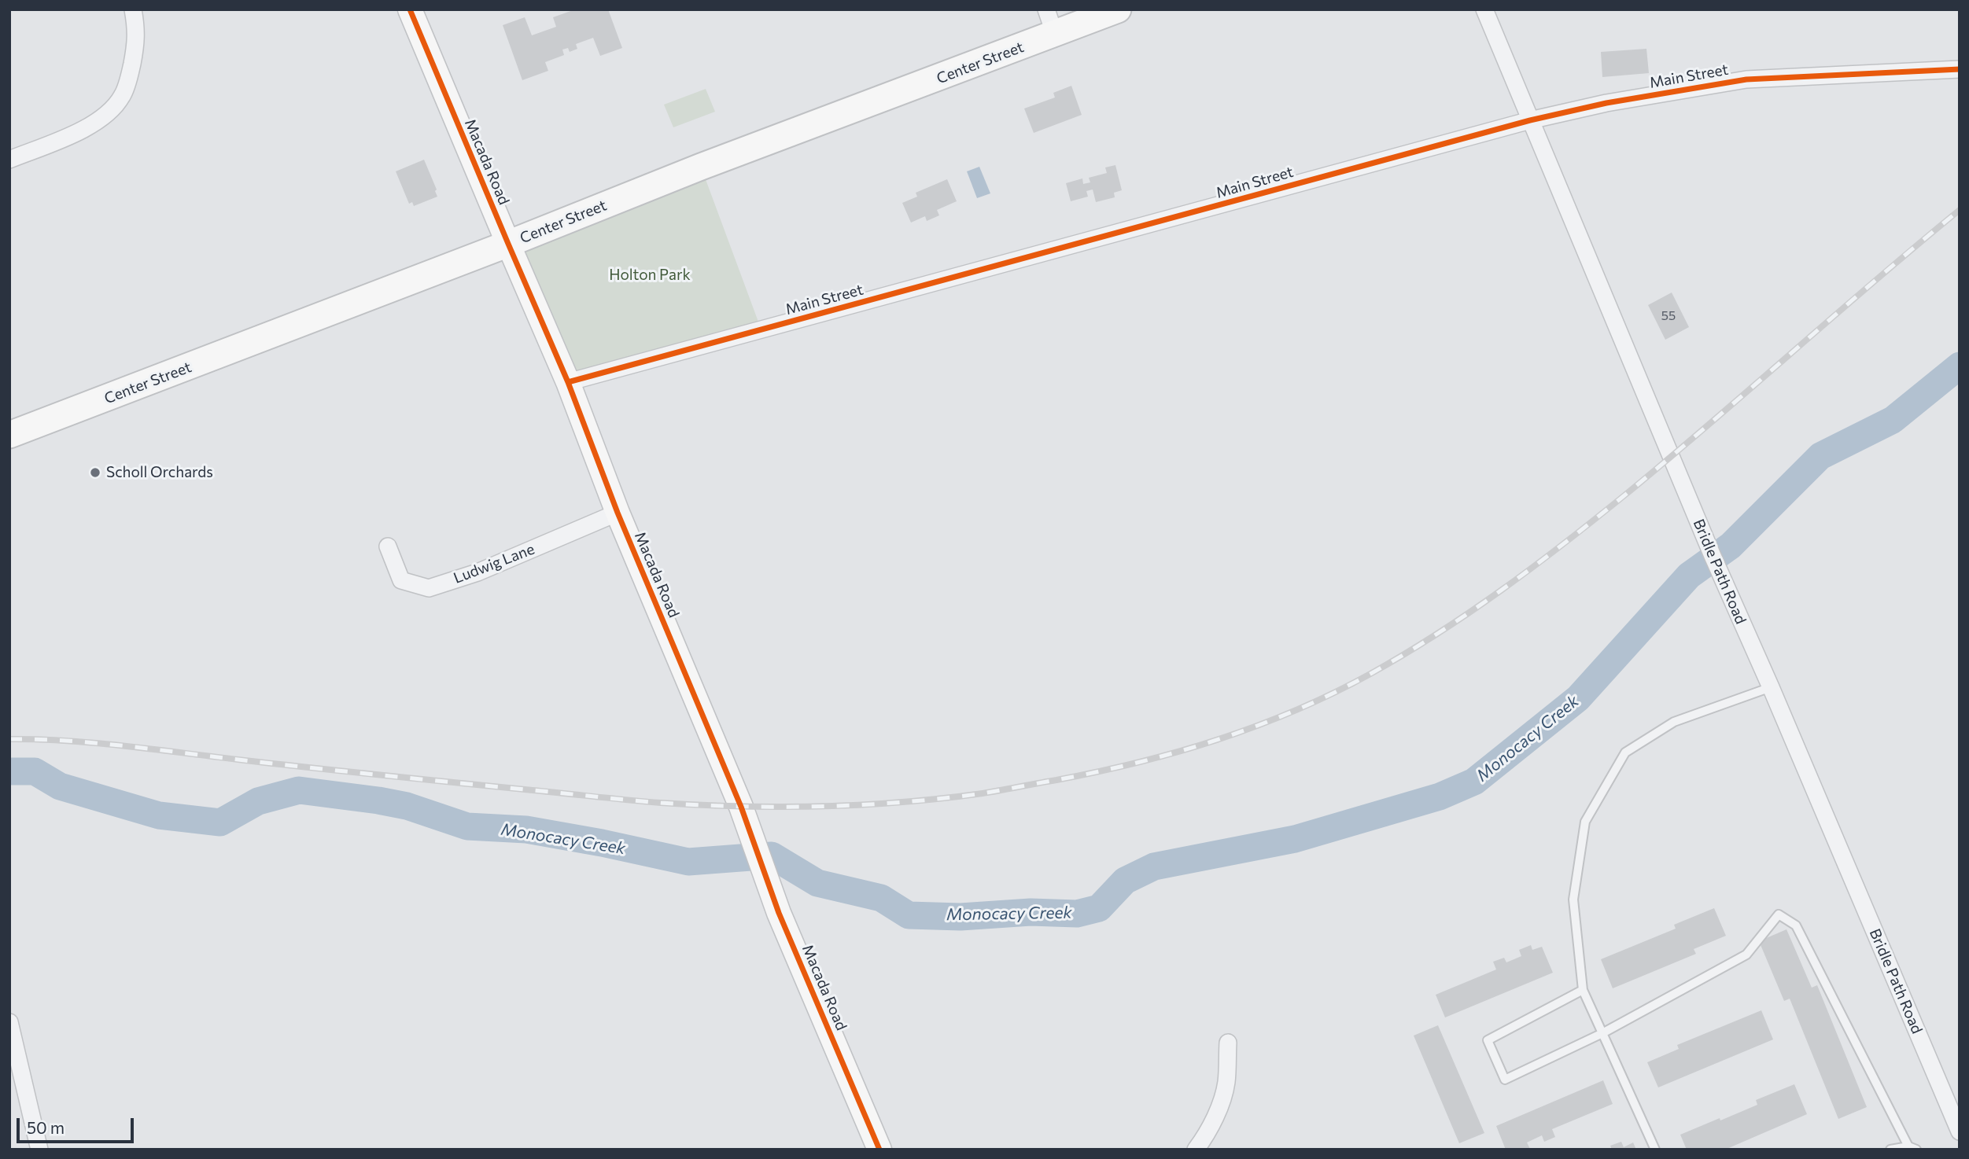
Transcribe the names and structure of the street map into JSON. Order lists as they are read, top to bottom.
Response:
{
  "streets": {
    "main road": ["Center Street"],
    "street": [
      "Main Street",
      "Macada Road",
      "Ludwig Lane",
      "Bridle Path Road"
    ]
  },
  "crossings": [
    ["Center Street", "Macada Road"],
    ["Main Street", "Macada Road"],
    ["Main Street", "Bridle Path Road"],
    ["Macada Road", "Ludwig Lane"]
  ],
  "water": ["Monocacy Creek"],
  "parks": ["Holton Park"],
  "places": ["Scholl Orchards"],
  "house_numbers": ["55"],
  "scale_bar": "50 m"
}
